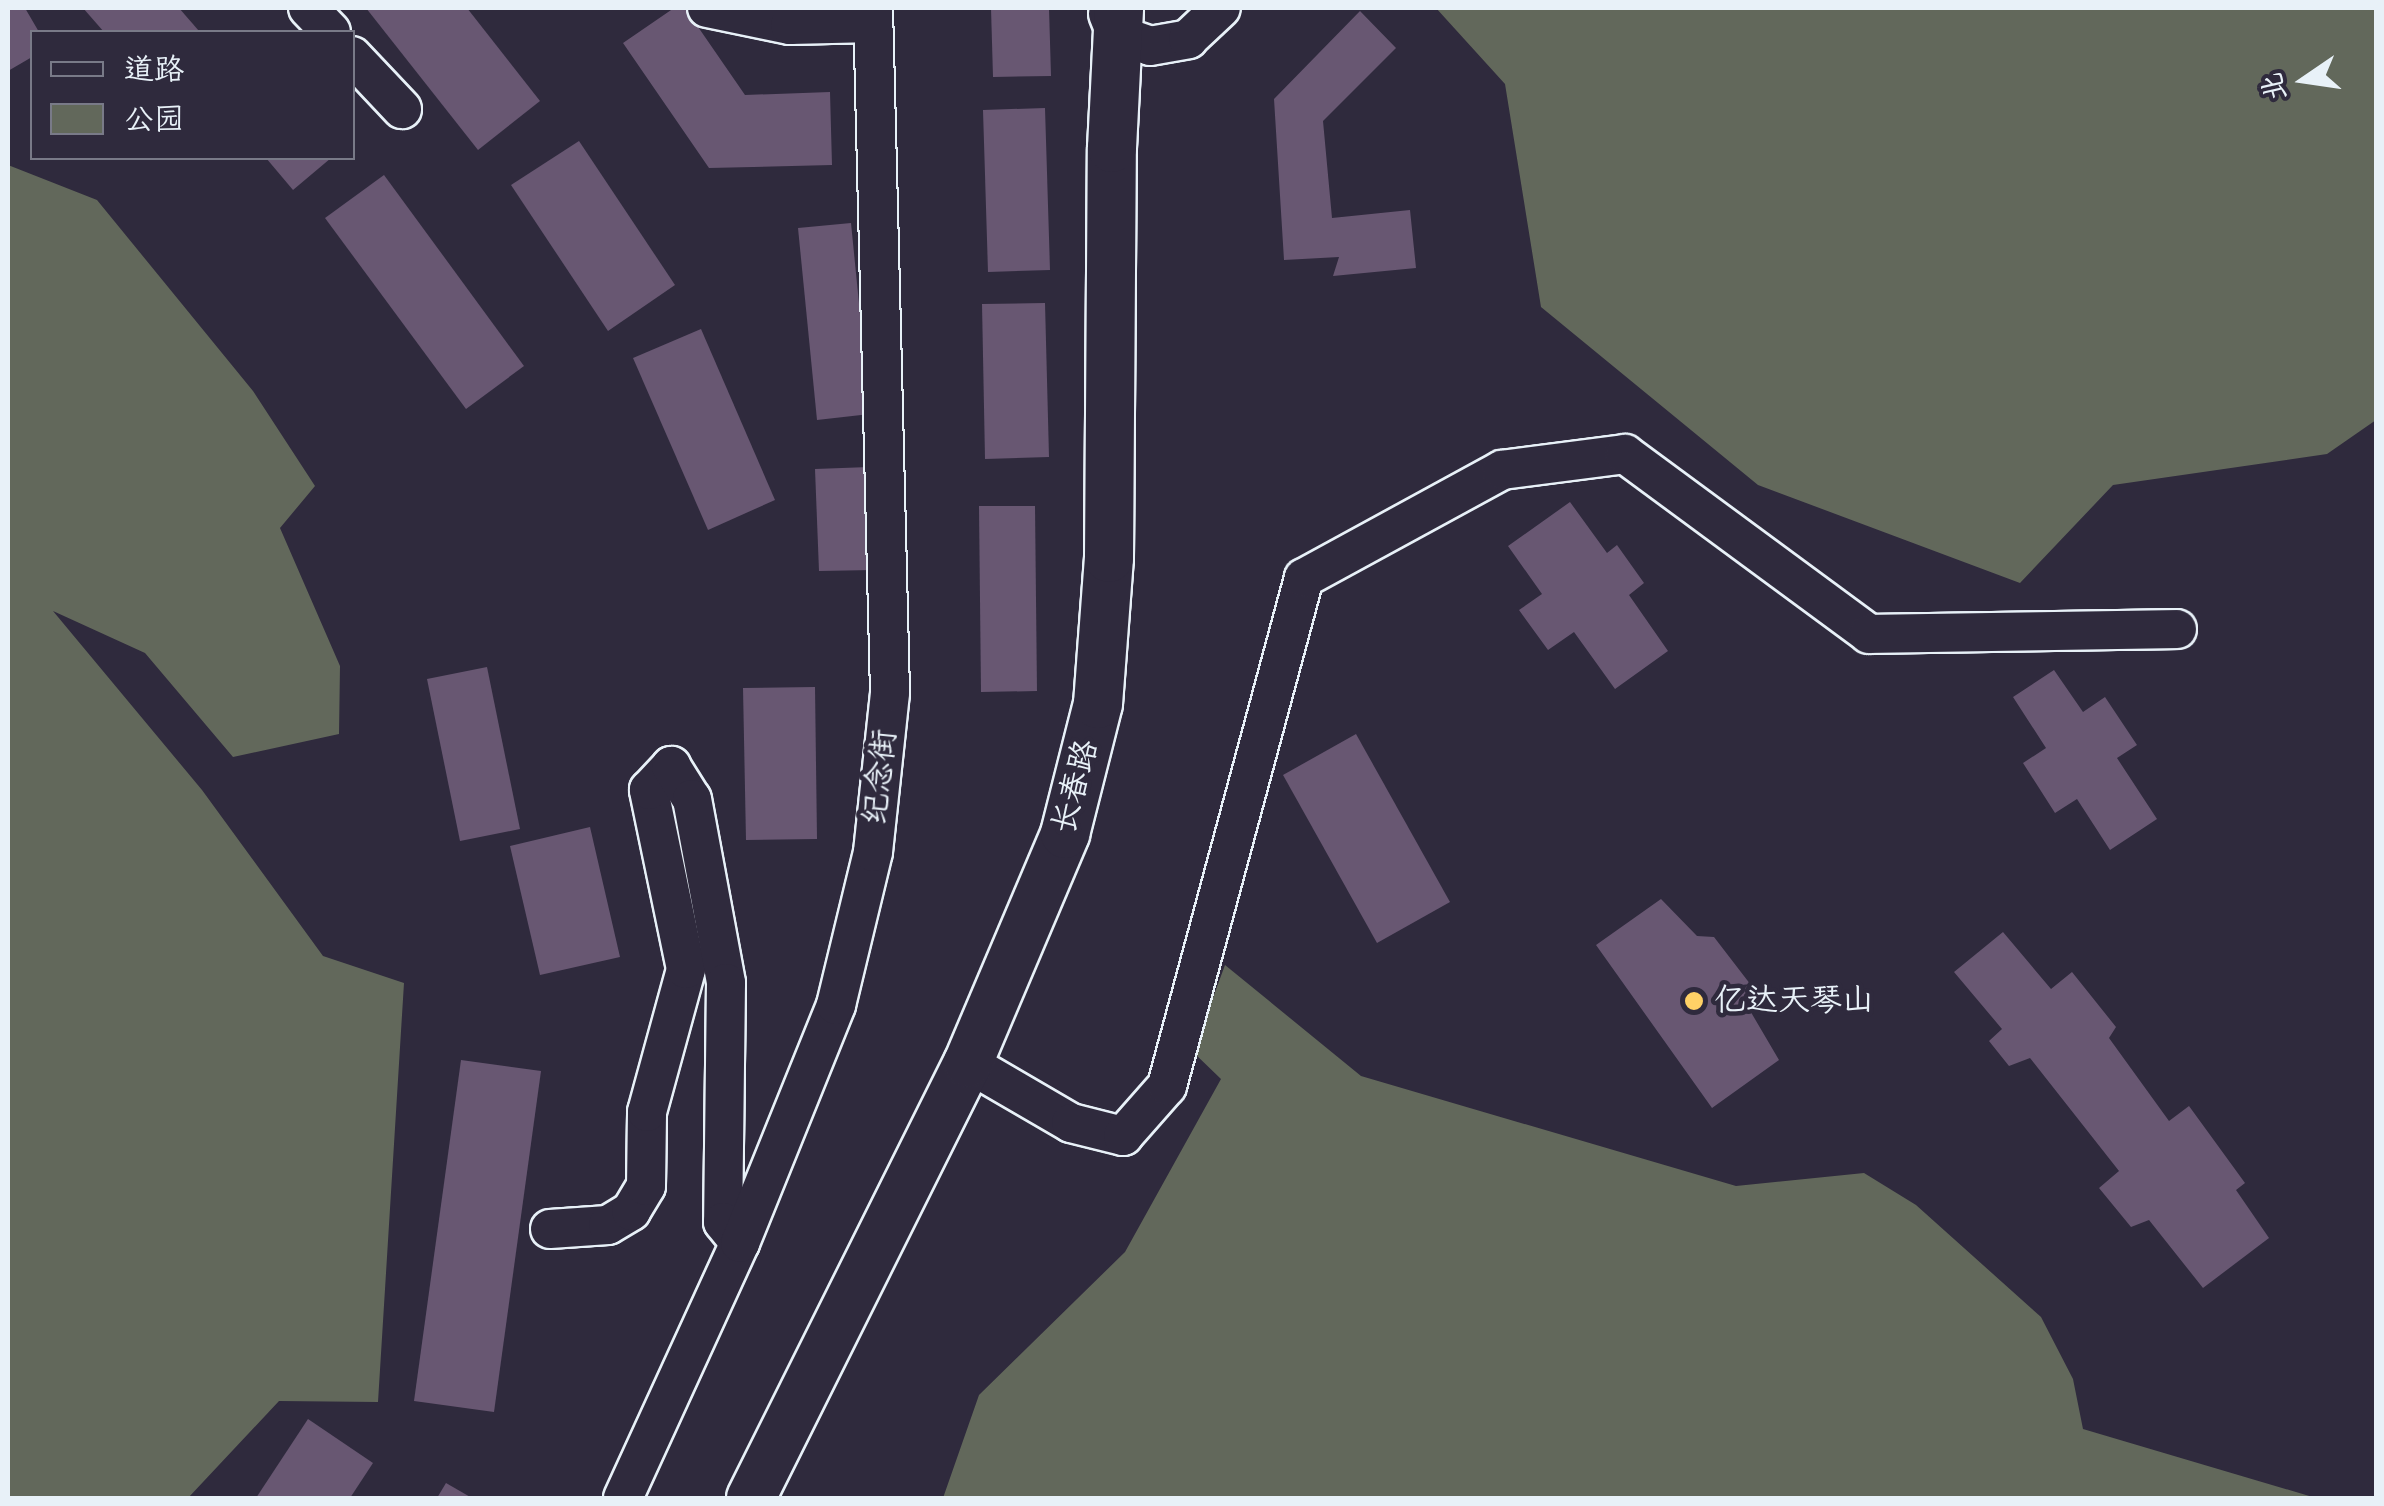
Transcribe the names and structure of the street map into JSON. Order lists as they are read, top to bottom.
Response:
{
  "streets": {
    "main road": ["长春路"],
    "street": ["纪念街"]
  },
  "places": ["亿达天琴山"],
  "legend": ["道路", "公园"],
  "north": "left"
}
